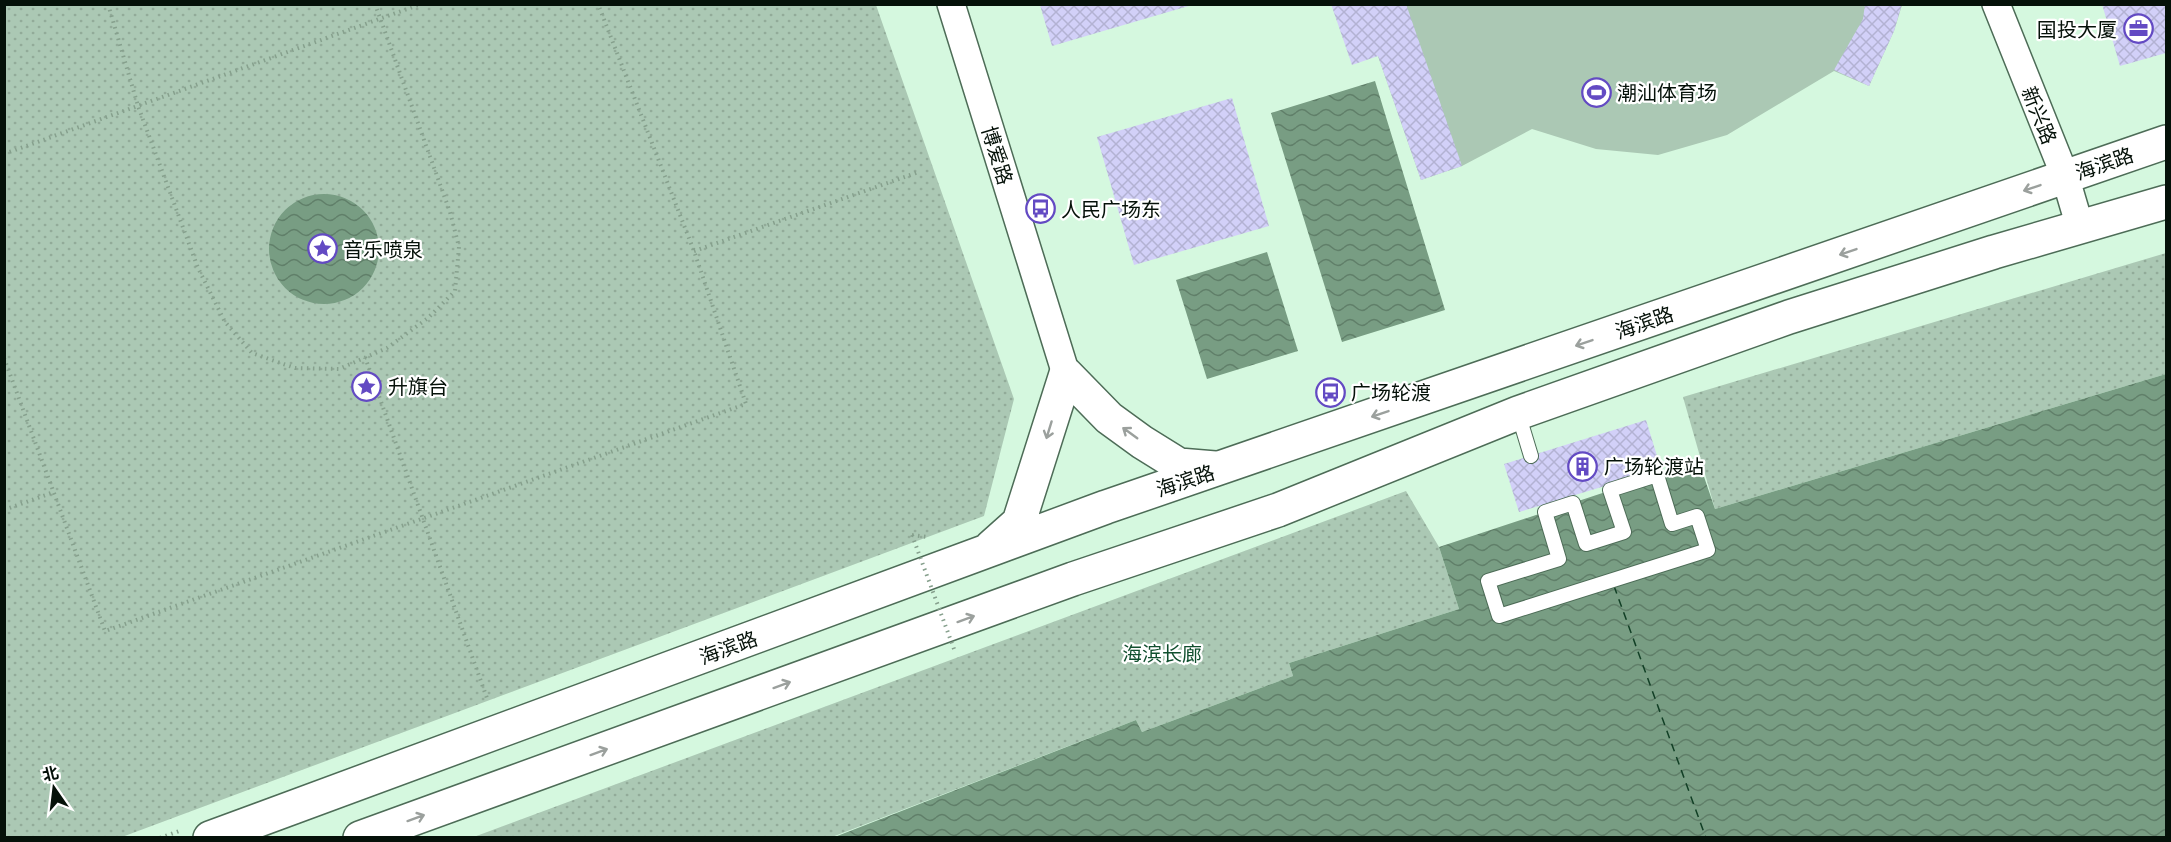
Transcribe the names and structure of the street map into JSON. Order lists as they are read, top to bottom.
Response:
{
  "streets": {
    "main road": ["海滨路"],
    "street": ["新兴路", "博爱路"]
  },
  "crossings": [
    ["新兴路", "海滨路"]
  ],
  "parks": ["海滨长廊"],
  "places": {
    "office": ["国投大厦"],
    "sports": ["潮汕体育场"],
    "bus stop": ["人民广场东", "广场轮渡"],
    "place": ["音乐喷泉", "升旗台"],
    "building": ["广场轮渡站"]
  },
  "north": "top"
}
